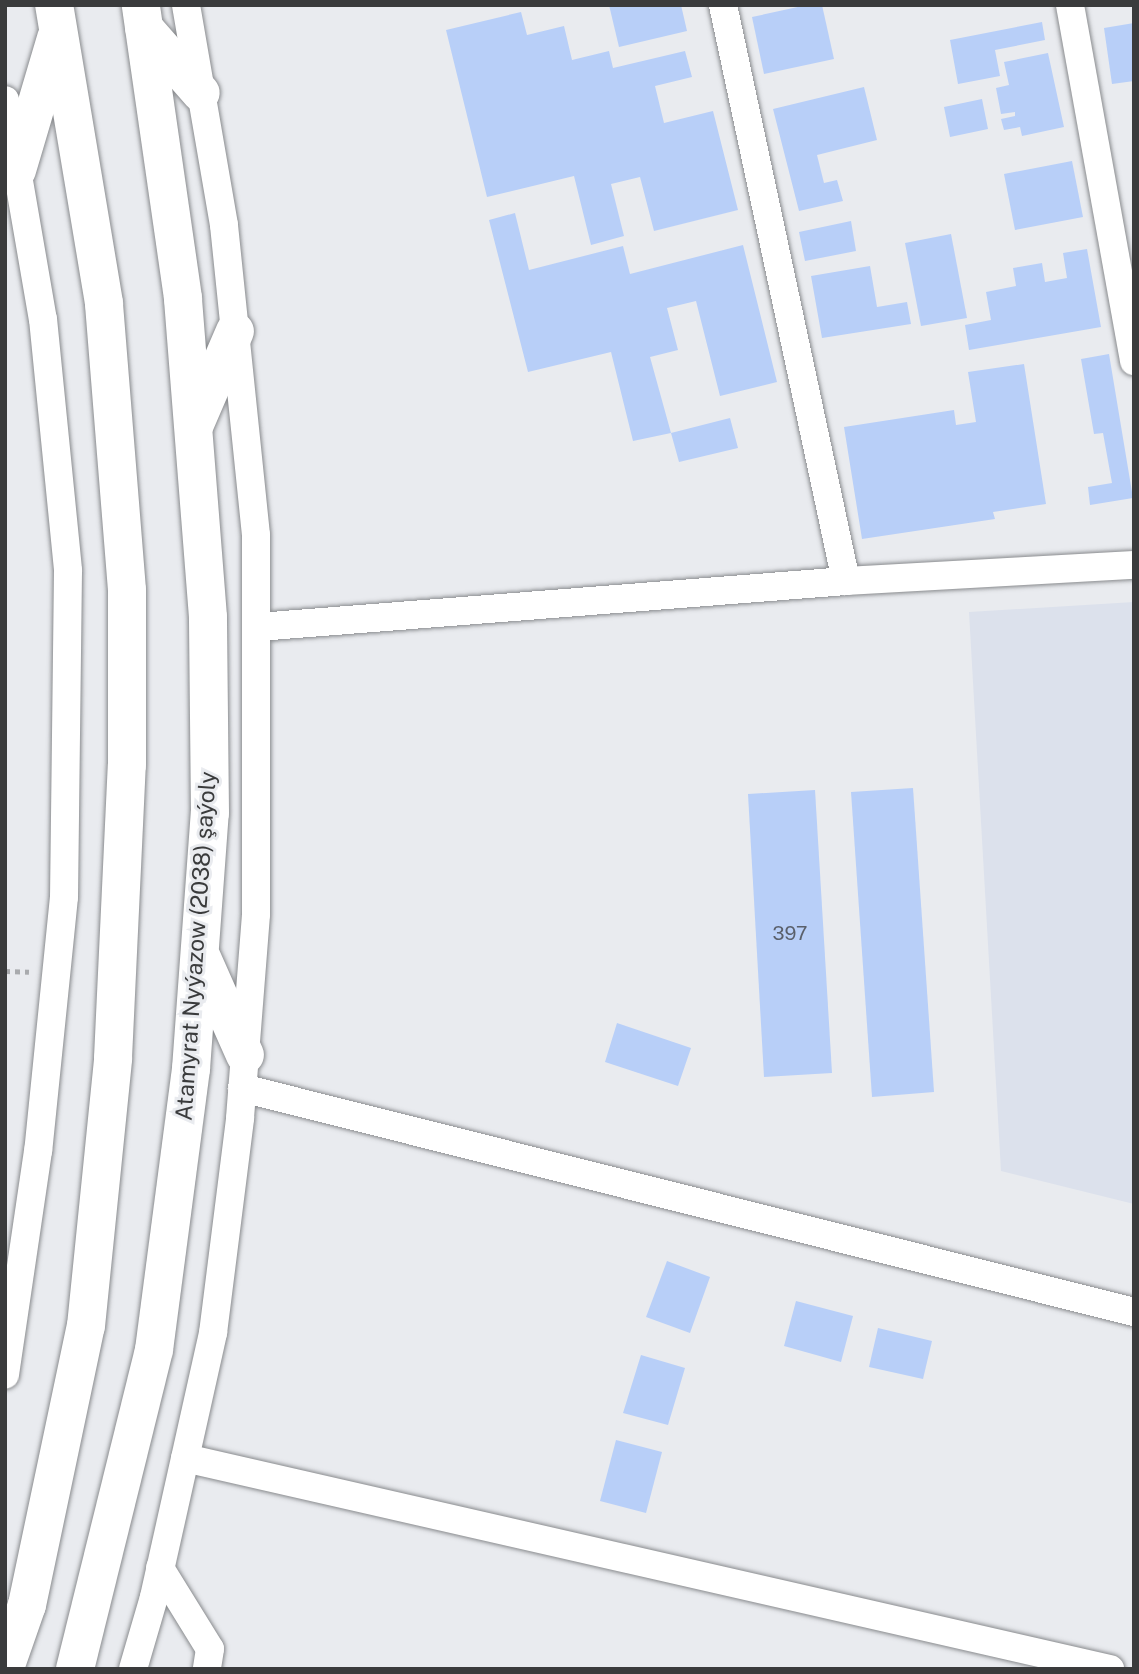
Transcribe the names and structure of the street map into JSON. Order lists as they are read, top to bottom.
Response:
{
  "streets": {
    "main road": ["Atamyrat Nyýazow (2038) şaýoly"]
  },
  "house_numbers": ["397"]
}
